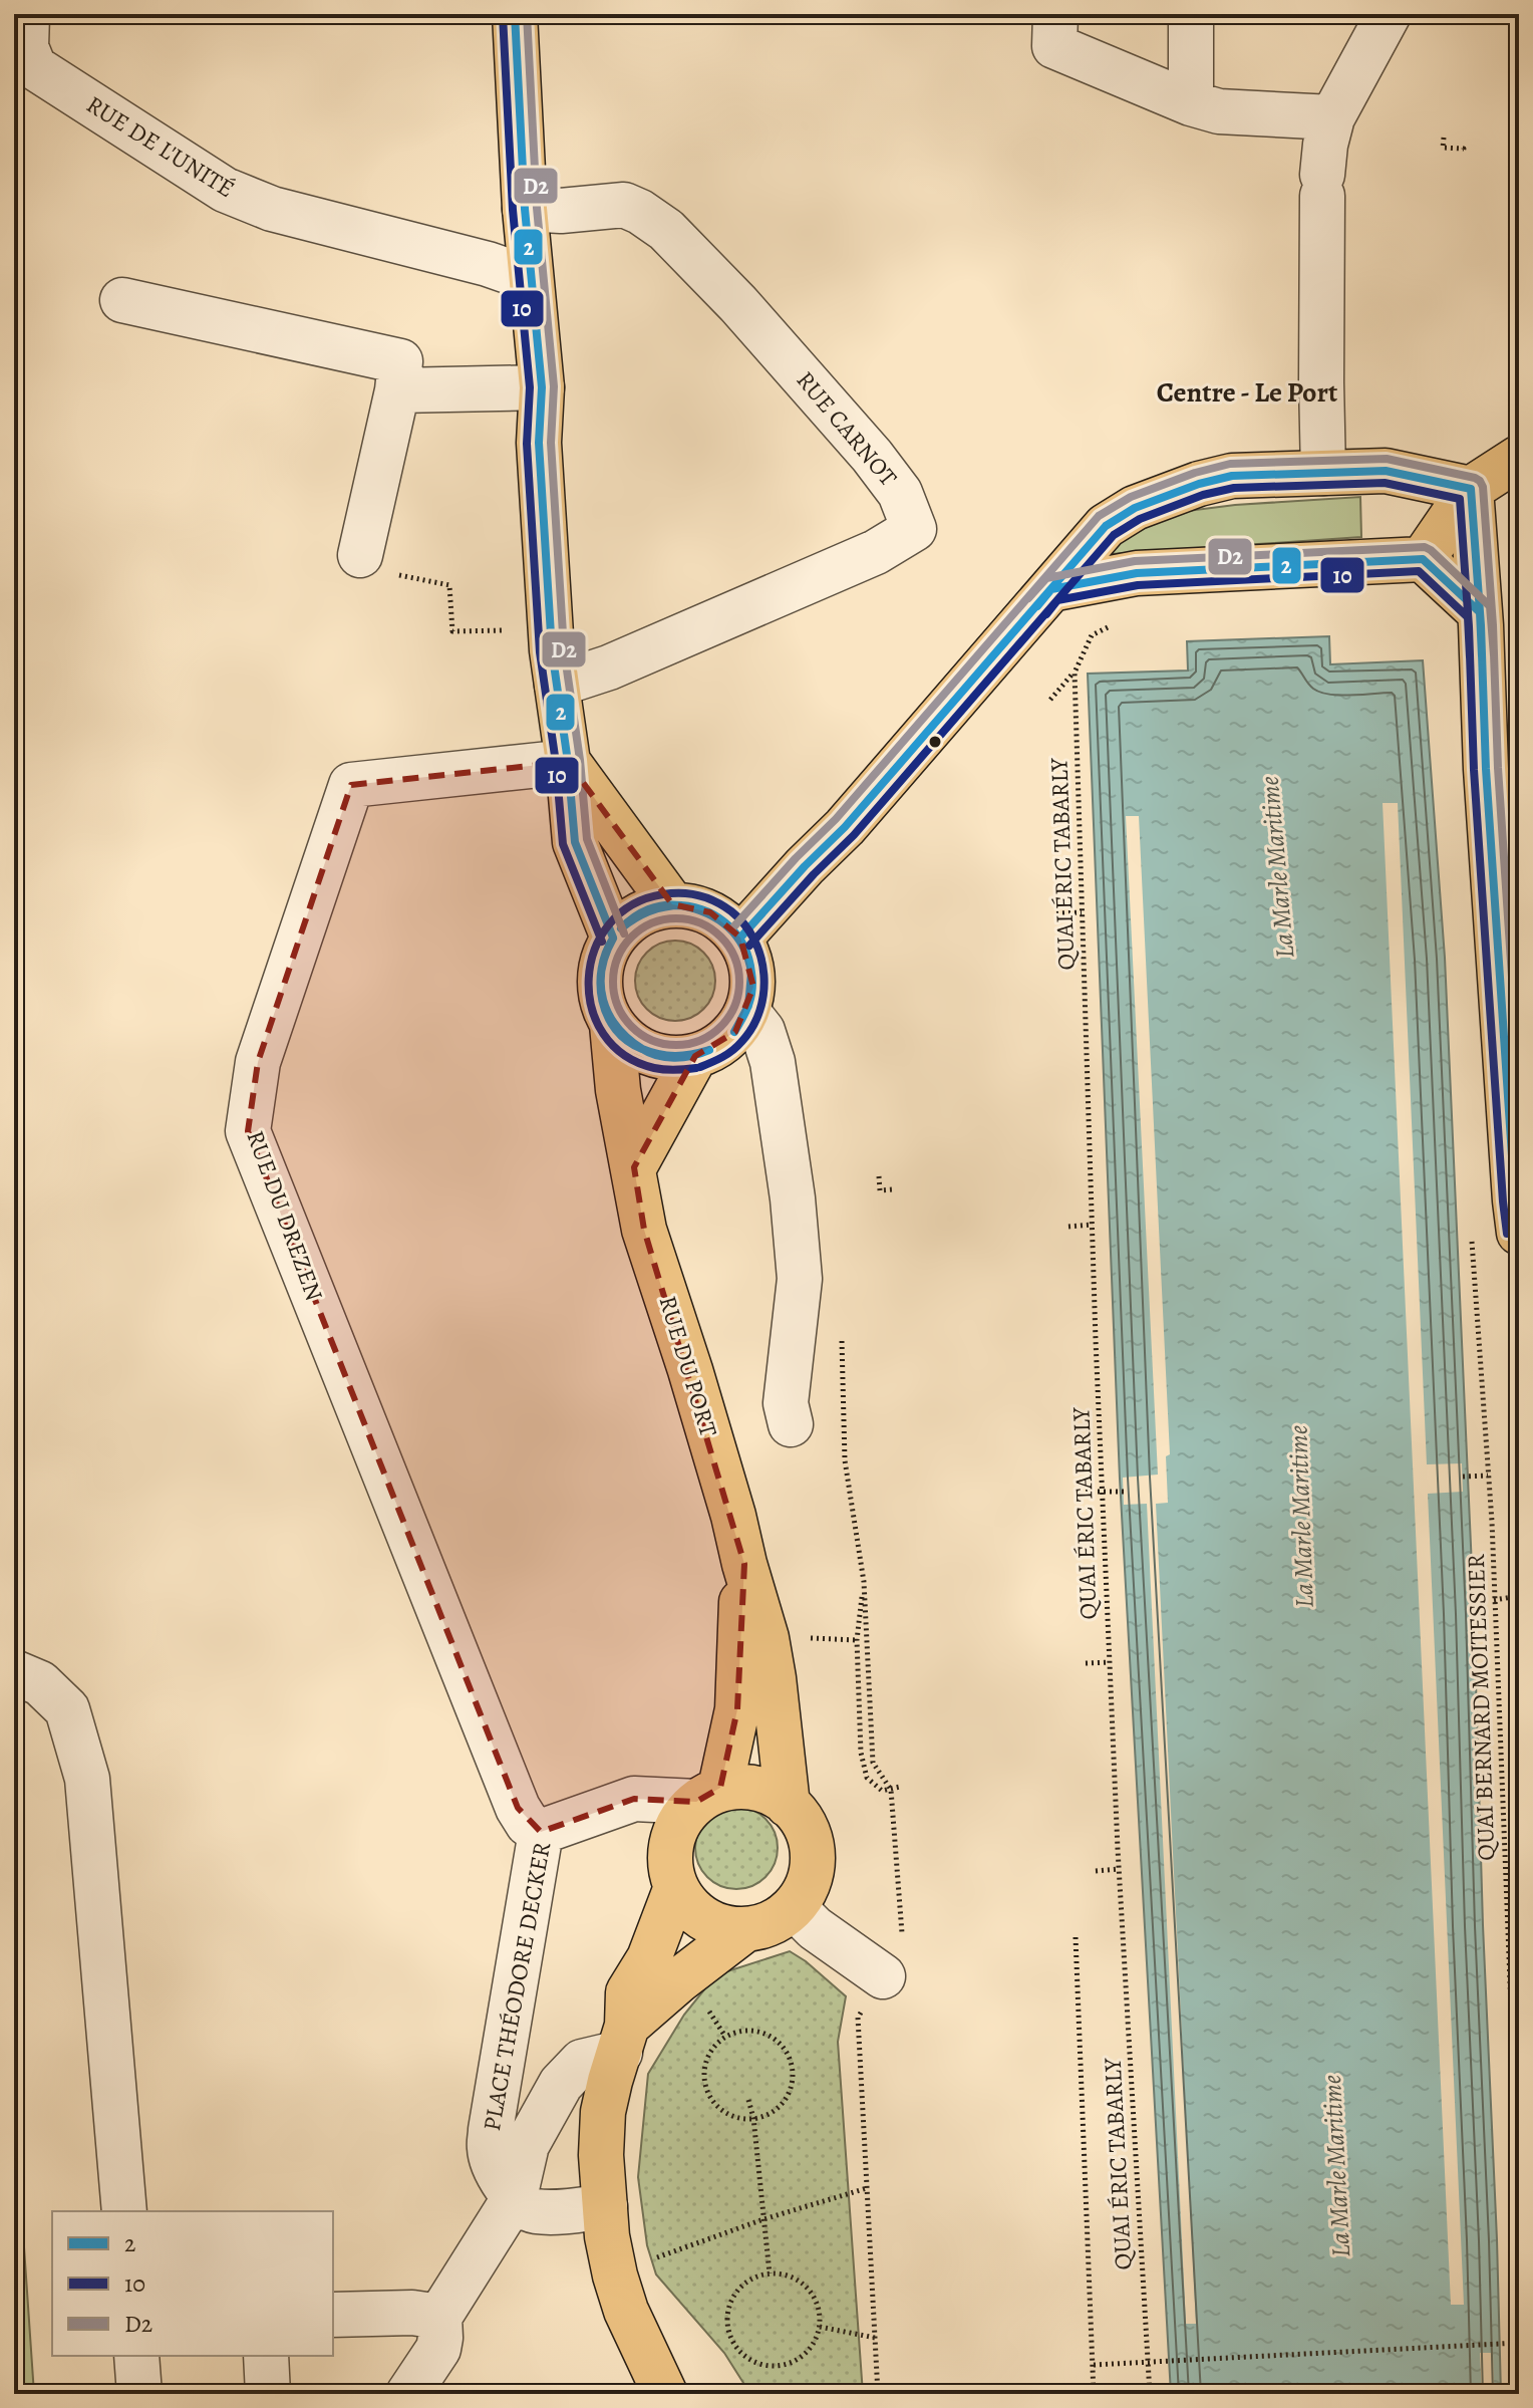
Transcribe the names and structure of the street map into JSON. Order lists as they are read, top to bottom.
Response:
{
  "streets": {
    "main road": ["RUE DU PORT", "PLACE THÉODORE DECKER"],
    "street": ["RUE DE L'UNITÉ", "RUE CARNOT", "RUE DU DREZEN"],
    "path": ["QUAI ÉRIC TABARLY", "QUAI BERNARD MOITESSIER"]
  },
  "crossings": [
    ["RUE DU DREZEN", "PLACE THÉODORE DECKER"],
    ["RUE DU PORT", "PLACE THÉODORE DECKER"]
  ],
  "districts": ["Centre - Le Port"],
  "water": ["La Marle Maritime"],
  "lines": ["transit line 2", "transit line D2", "transit line 10"],
  "legend": ["2", "10", "D2"]
}
